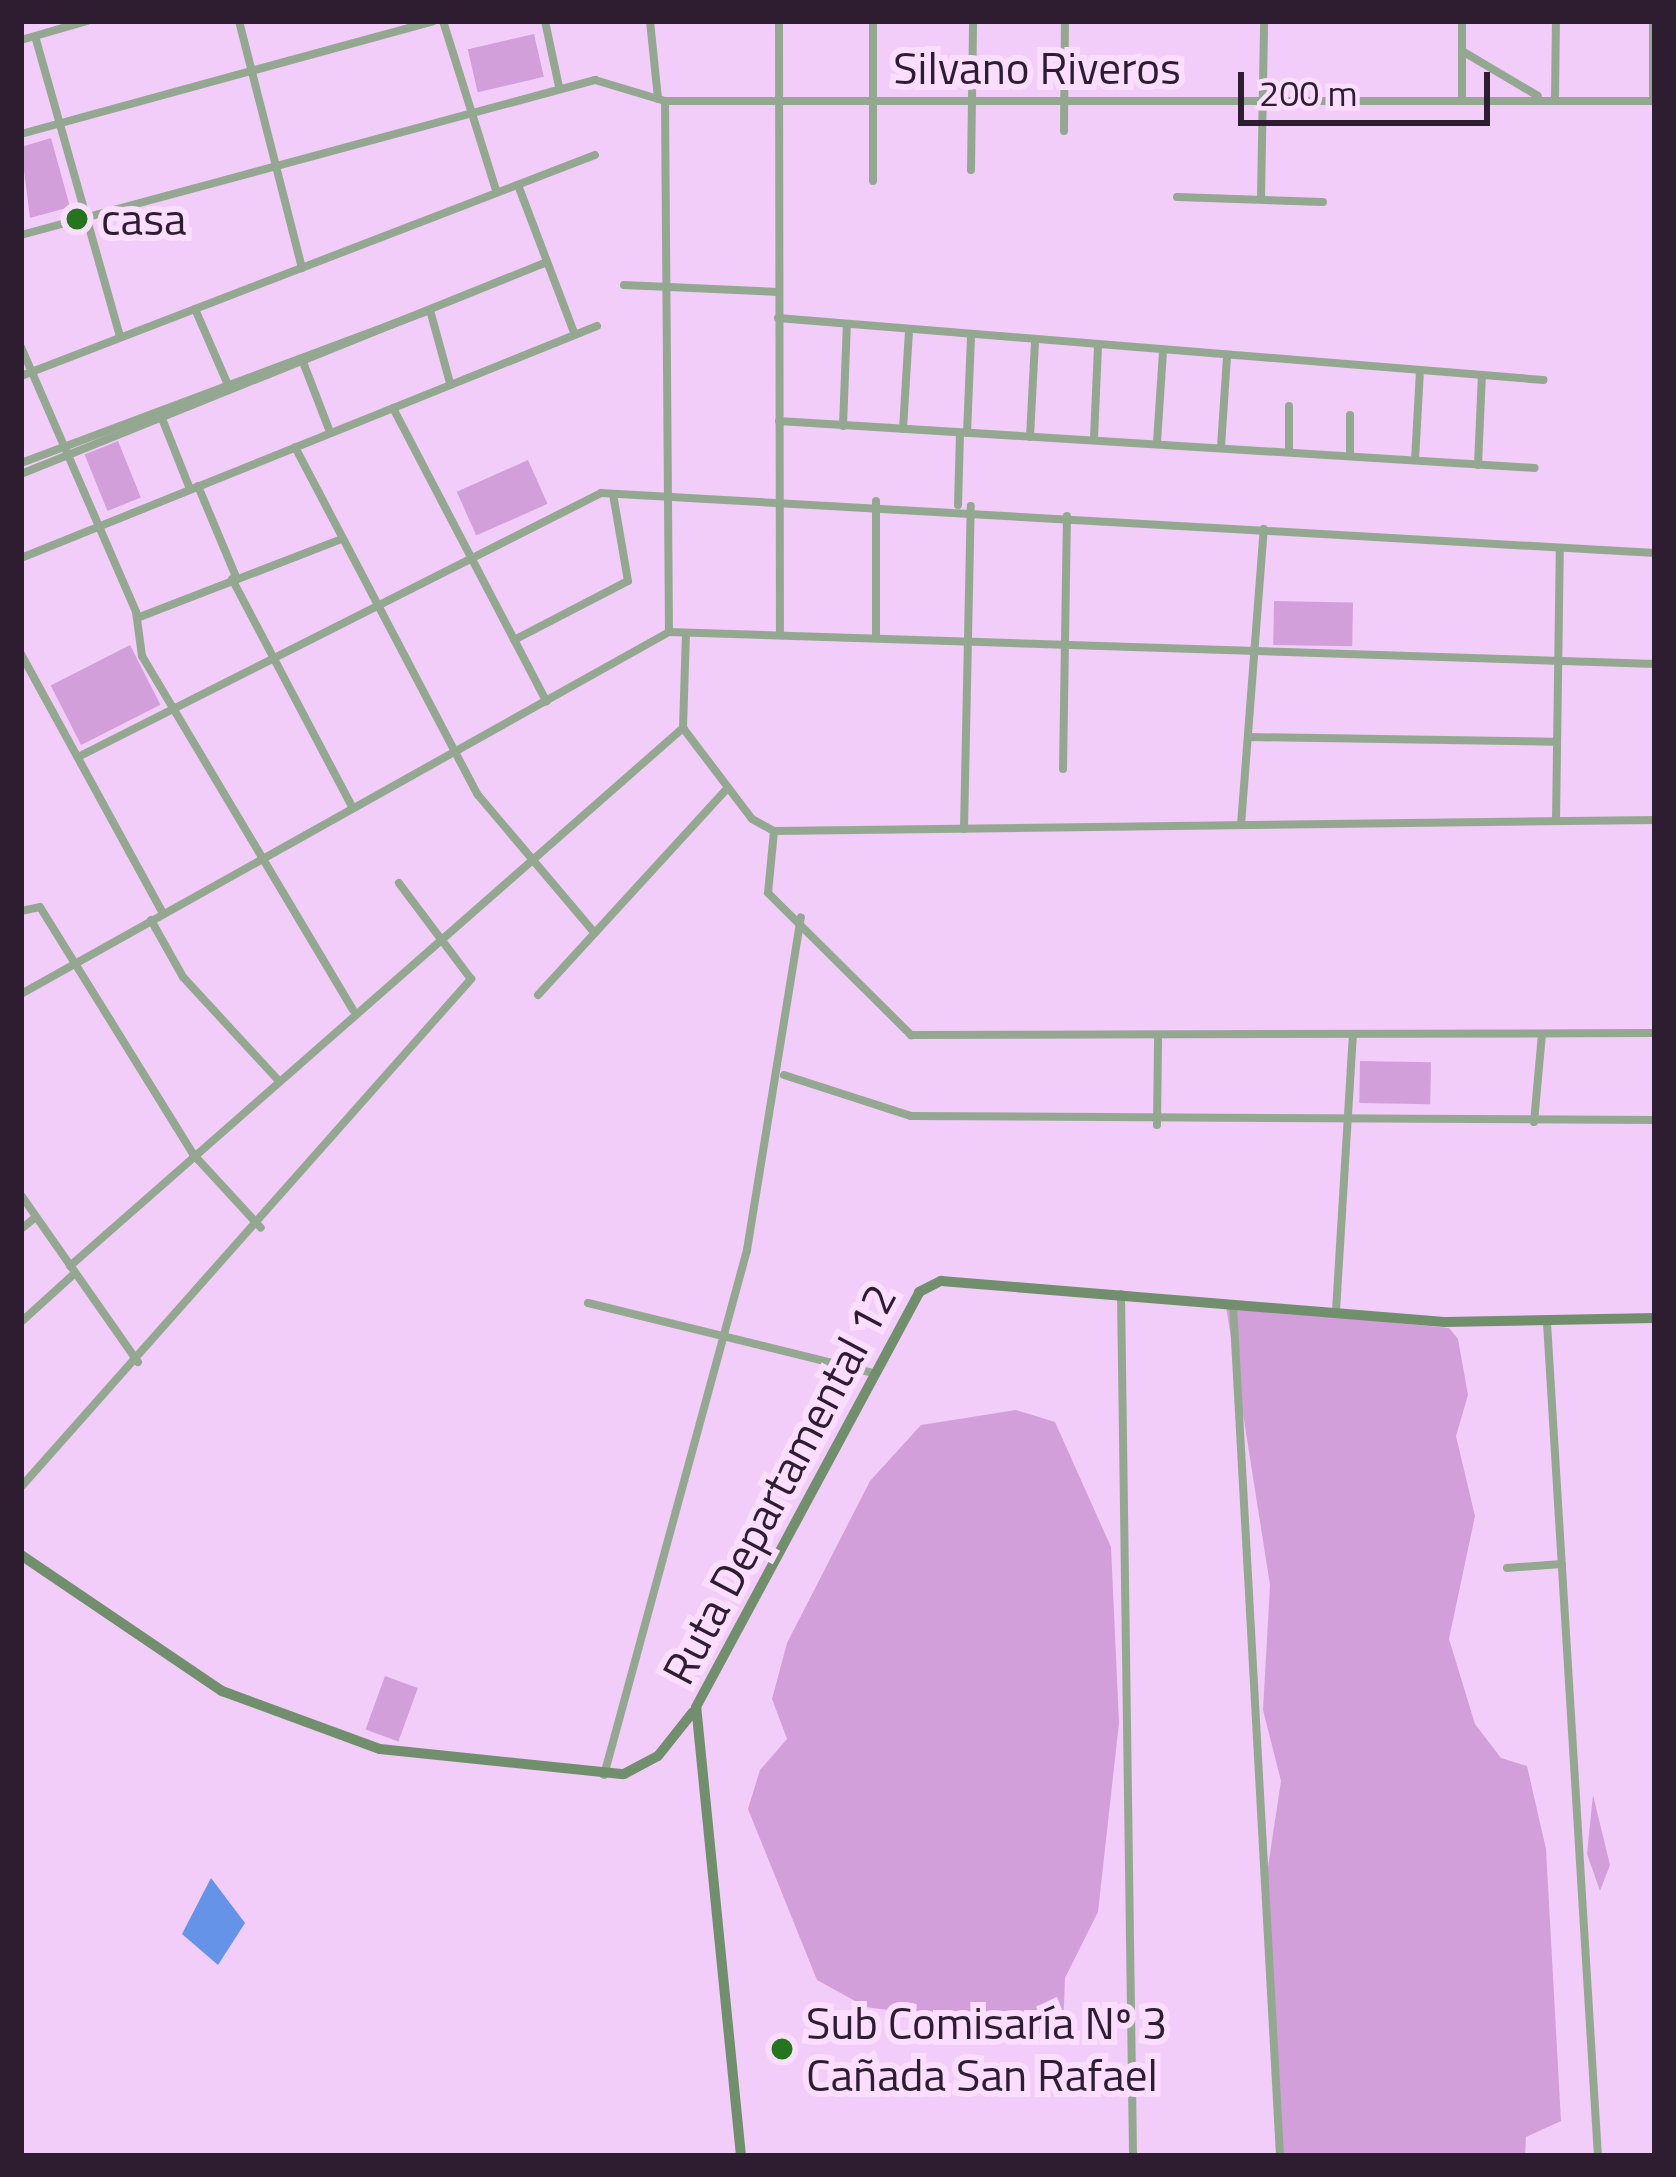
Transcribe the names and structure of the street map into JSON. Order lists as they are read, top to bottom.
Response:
{
  "streets": {
    "main road": ["Ruta Departamental 12"],
    "street": ["Silvano Riveros"]
  },
  "places": ["casa", "Sub Comisaría Nº 3 Cañada San Rafael"],
  "scale_bar": "200 m"
}
